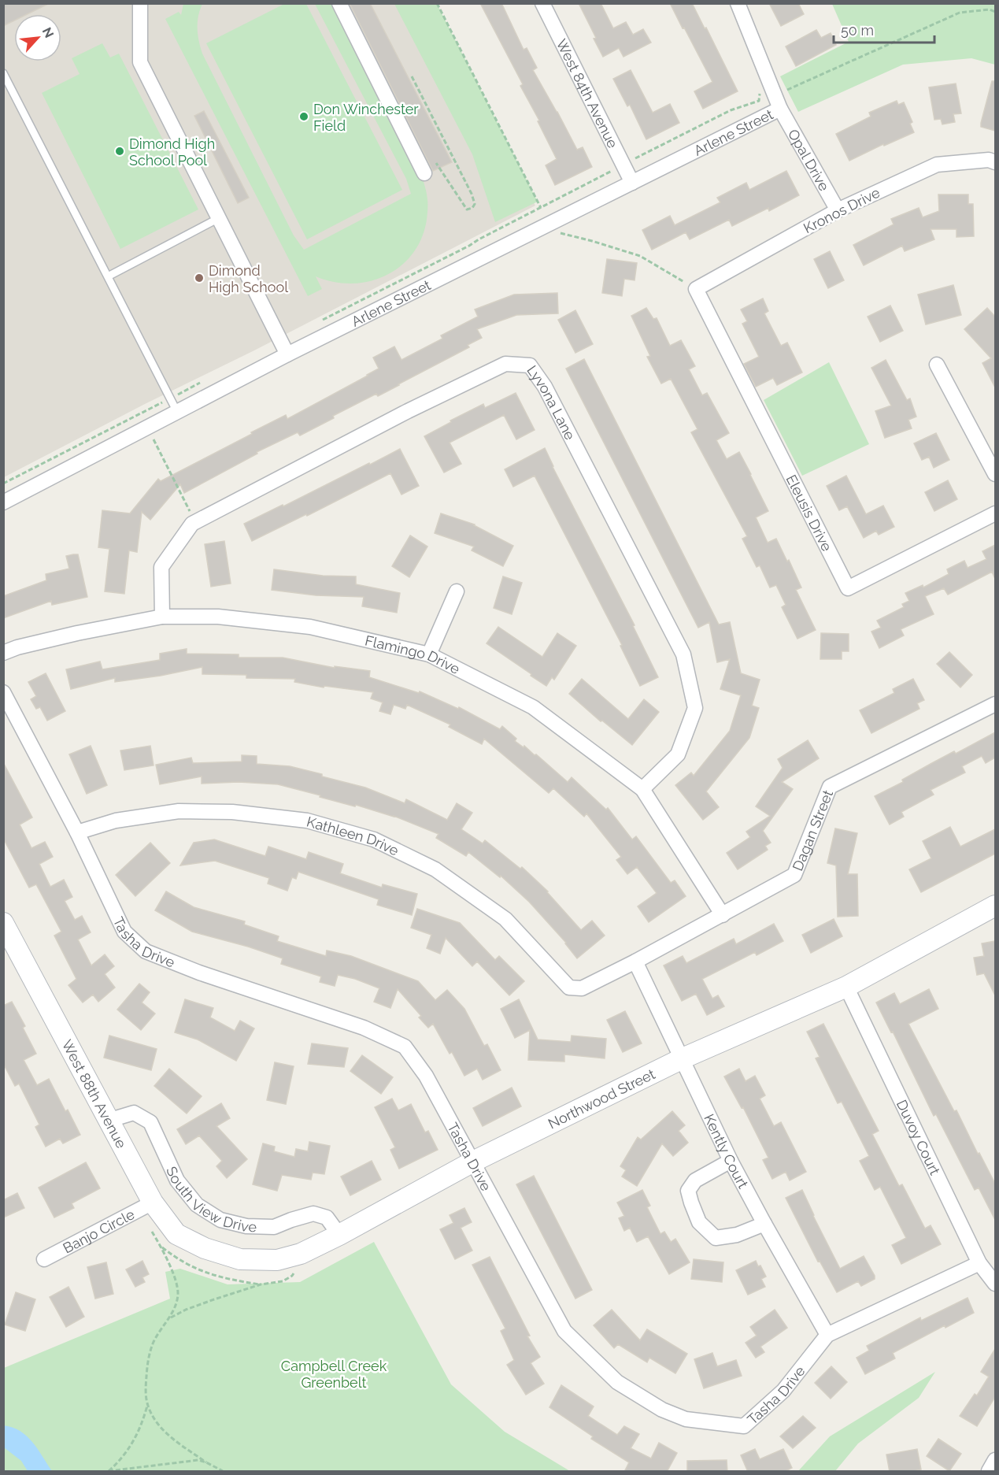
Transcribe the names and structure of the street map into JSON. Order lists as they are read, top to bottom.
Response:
{
  "streets": {
    "street": [
      "West 84th Avenue",
      "Arlene Street",
      "Opal Drive",
      "Kronos Drive",
      "Lyvona Lane",
      "Eleusis Drive",
      "Flamingo Drive",
      "Dagan Street",
      "Kathleen Drive",
      "Tasha Drive",
      "West 88th Avenue",
      "Northwood Street",
      "Duvoy Court",
      "Kently Court",
      "South View Drive",
      "Banjo Circle"
    ]
  },
  "crossings": [
    ["West 84th Avenue", "Arlene Street"],
    ["Arlene Street", "Opal Drive"],
    ["Opal Drive", "Kronos Drive"],
    ["Kronos Drive", "Eleusis Drive"],
    ["Lyvona Lane", "Flamingo Drive"],
    ["Flamingo Drive", "Dagan Street"],
    ["Dagan Street", "Kathleen Drive"],
    ["Dagan Street", "Kently Court"],
    ["Kathleen Drive", "Tasha Drive"],
    ["Tasha Drive", "Northwood Street"],
    ["Tasha Drive", "Duvoy Court"],
    ["Tasha Drive", "Kently Court"],
    ["West 88th Avenue", "Northwood Street"],
    ["West 88th Avenue", "South View Drive"],
    ["West 88th Avenue", "Banjo Circle"],
    ["Northwood Street", "Duvoy Court"],
    ["Northwood Street", "Kently Court"],
    ["Northwood Street", "South View Drive"]
  ],
  "parks": ["Campbell Creek Greenbelt"],
  "places": ["Don Winchester Field", "Dimond High School Pool", "Dimond High School"],
  "scale_bar": "50 m",
  "north": "top right"
}
